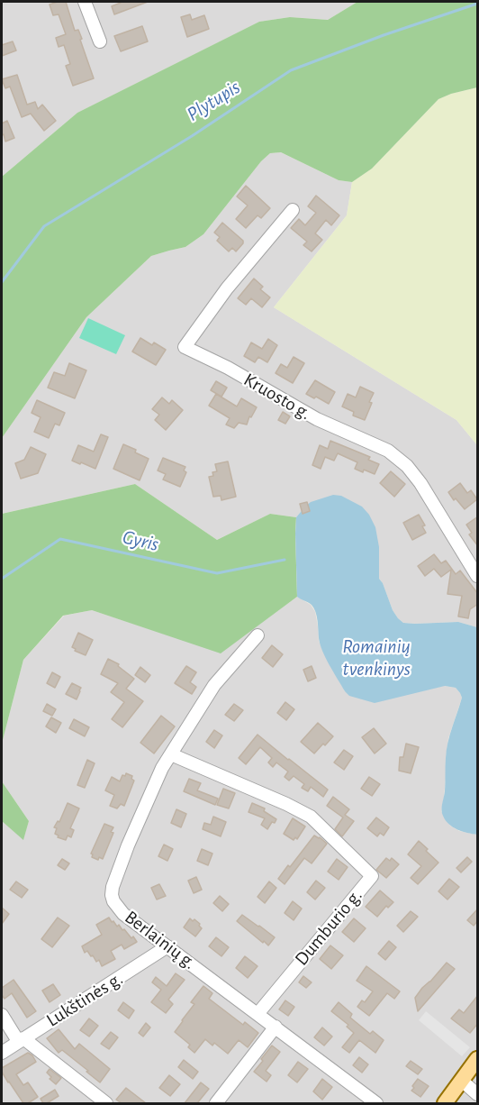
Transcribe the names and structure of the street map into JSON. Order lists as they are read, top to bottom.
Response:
{
  "streets": {
    "street": [
      "Kruosto g.",
      "Dumburio g.",
      "Berlainių g.",
      "Lukštinės g."
    ]
  },
  "crossings": [
    ["Dumburio g.", "Berlainių g."],
    ["Berlainių g.", "Lukštinės g."]
  ],
  "water": ["Plytupis", "Gyris", "Romainių tvenkinys"]
}
